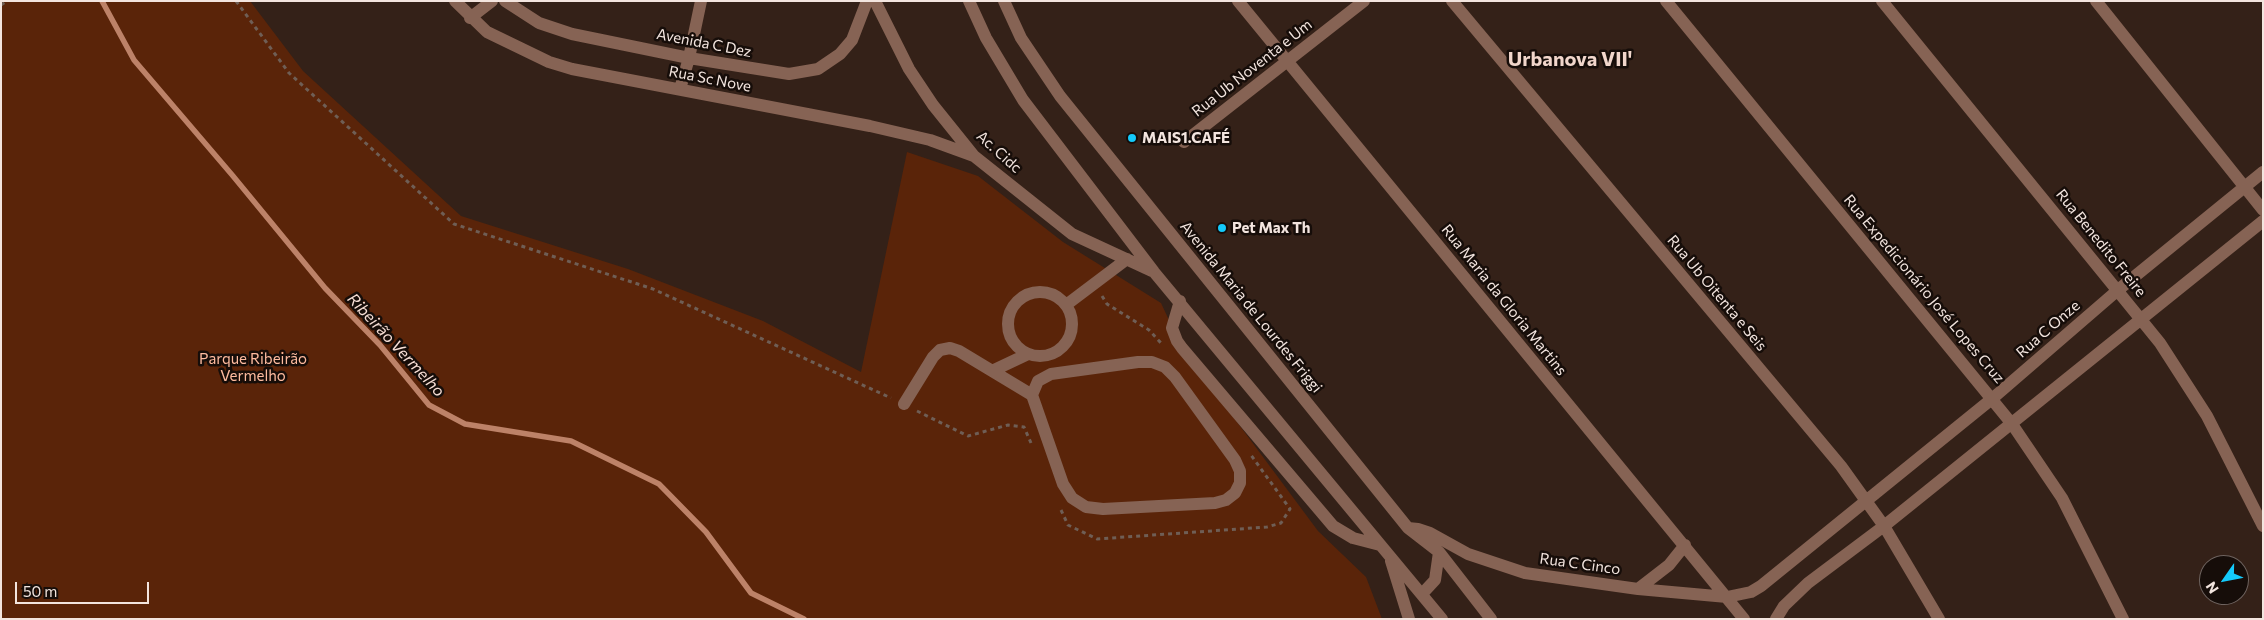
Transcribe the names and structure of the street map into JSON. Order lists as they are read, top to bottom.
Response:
{
  "streets": {
    "street": [
      "Avenida C Dez",
      "Rua Ub Noventa e Um",
      "Rua Sc Nove",
      "Ac. Cidc",
      "Rua Benedito Freire",
      "Rua Expedicionário José Lopes Cruz",
      "Rua Ub Oitenta e Seis",
      "Rua Maria da Gloria Martins",
      "Avenida Maria de Lourdes Friggi",
      "Rua C Onze",
      "Rua C Cinco"
    ]
  },
  "crossings": [
    ["Rua Ub Noventa e Um", "Rua Maria da Gloria Martins"],
    ["Rua Sc Nove", "Ac. Cidc"],
    ["Rua Benedito Freire", "Rua C Onze"],
    ["Rua Expedicionário José Lopes Cruz", "Rua C Onze"],
    ["Rua Ub Oitenta e Seis", "Rua C Onze"],
    ["Rua Maria da Gloria Martins", "Rua C Cinco"],
    ["Avenida Maria de Lourdes Friggi", "Rua C Cinco"],
    ["Rua C Onze", "Rua C Cinco"]
  ],
  "districts": ["Urbanova VII'"],
  "water": ["Ribeirão Vermelho"],
  "parks": ["Parque Ribeirão Vermelho"],
  "places": ["MAIS1.CAFÉ", "Pet Max Th"],
  "scale_bar": "50 m",
  "north": "bottom left"
}
